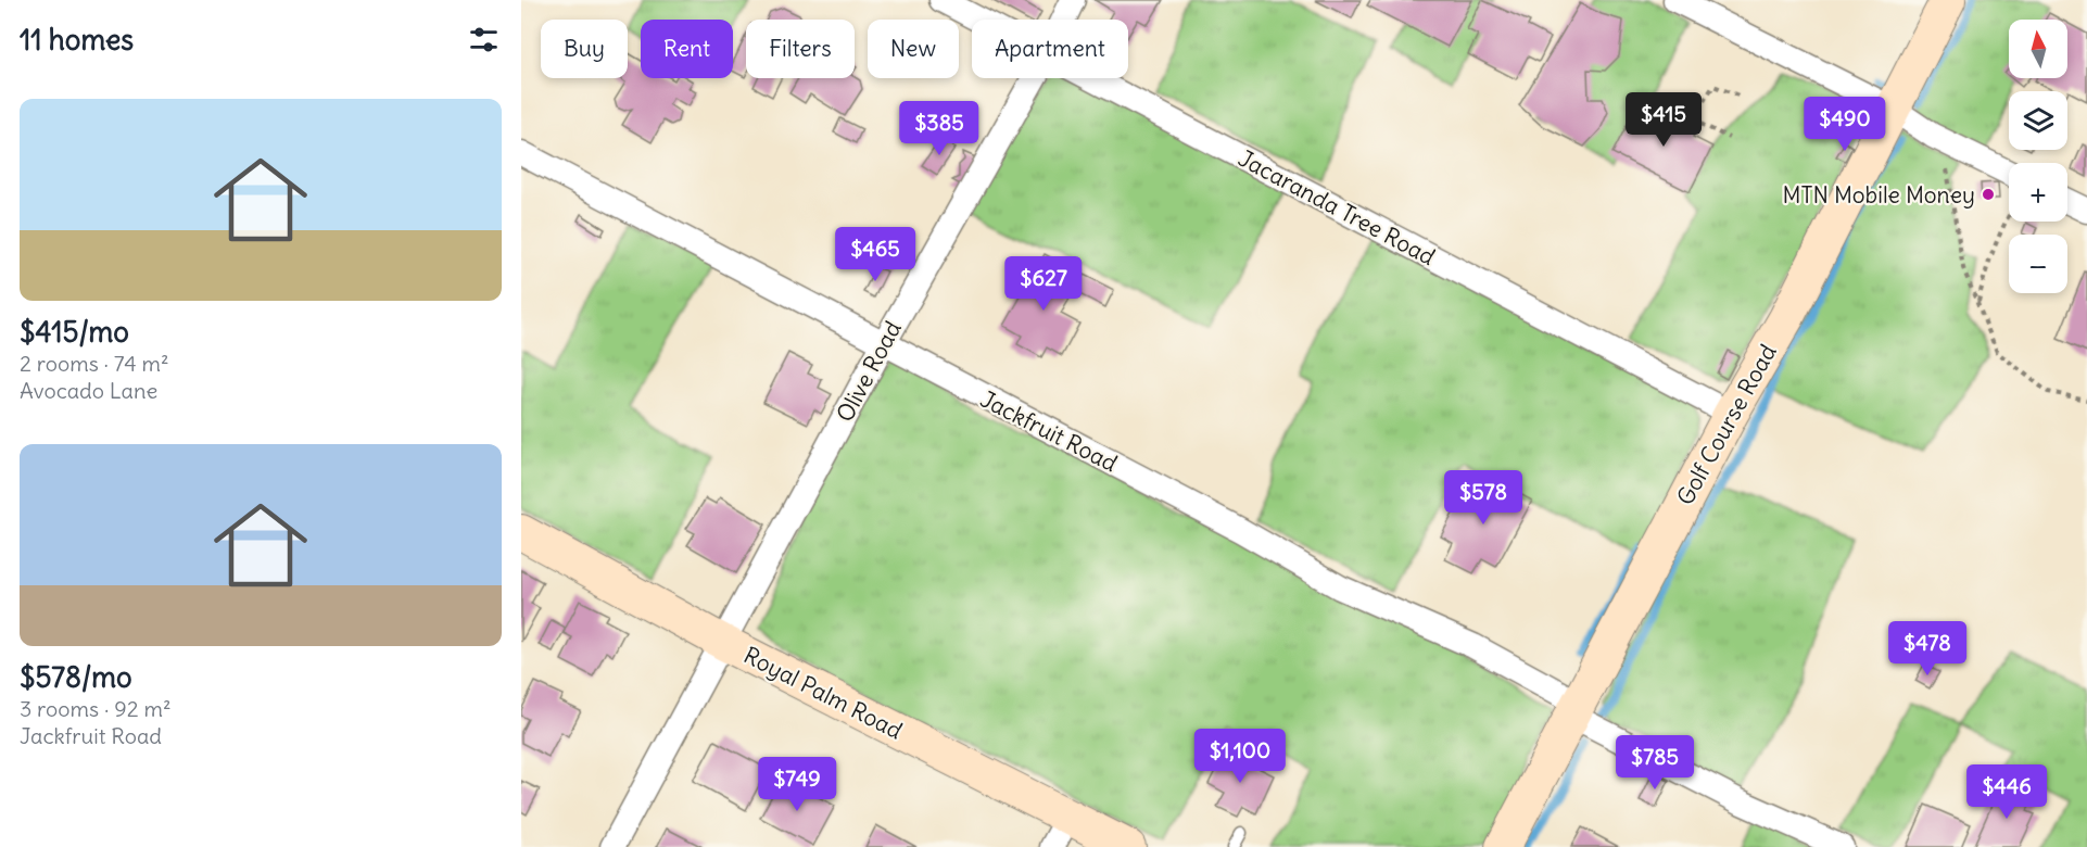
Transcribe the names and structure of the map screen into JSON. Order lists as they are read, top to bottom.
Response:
{
  "streets": {
    "street": [
      "Jacaranda Tree Road",
      "Olive Road",
      "Golf Course Road",
      "Jackfruit Road",
      "Royal Palm Road"
    ]
  },
  "crossings": [
    ["Jacaranda Tree Road", "Golf Course Road"],
    ["Olive Road", "Jackfruit Road"],
    ["Olive Road", "Royal Palm Road"],
    ["Golf Course Road", "Jackfruit Road"]
  ],
  "places": ["MTN Mobile Money"],
  "north": "top",
  "page": {
    "heading": "11 homes",
    "map_buttons": ["+", "−"],
    "chip": [
      "Buy",
      "Rent",
      "Filters",
      "New",
      "Apartment"
    ],
    "list": [
      {
        "name": "$415/mo",
        "note": "2 rooms · 74 m² · Avocado Lane"
      },
      {
        "name": "$578/mo",
        "note": "3 rooms · 92 m² · Jackfruit Road"
      }
    ],
    "price": [
      "$415",
      "$490",
      "$385",
      "$465",
      "$627",
      "$578",
      "$478",
      "$1,100",
      "$785",
      "$749",
      "$446"
    ]
  }
}
